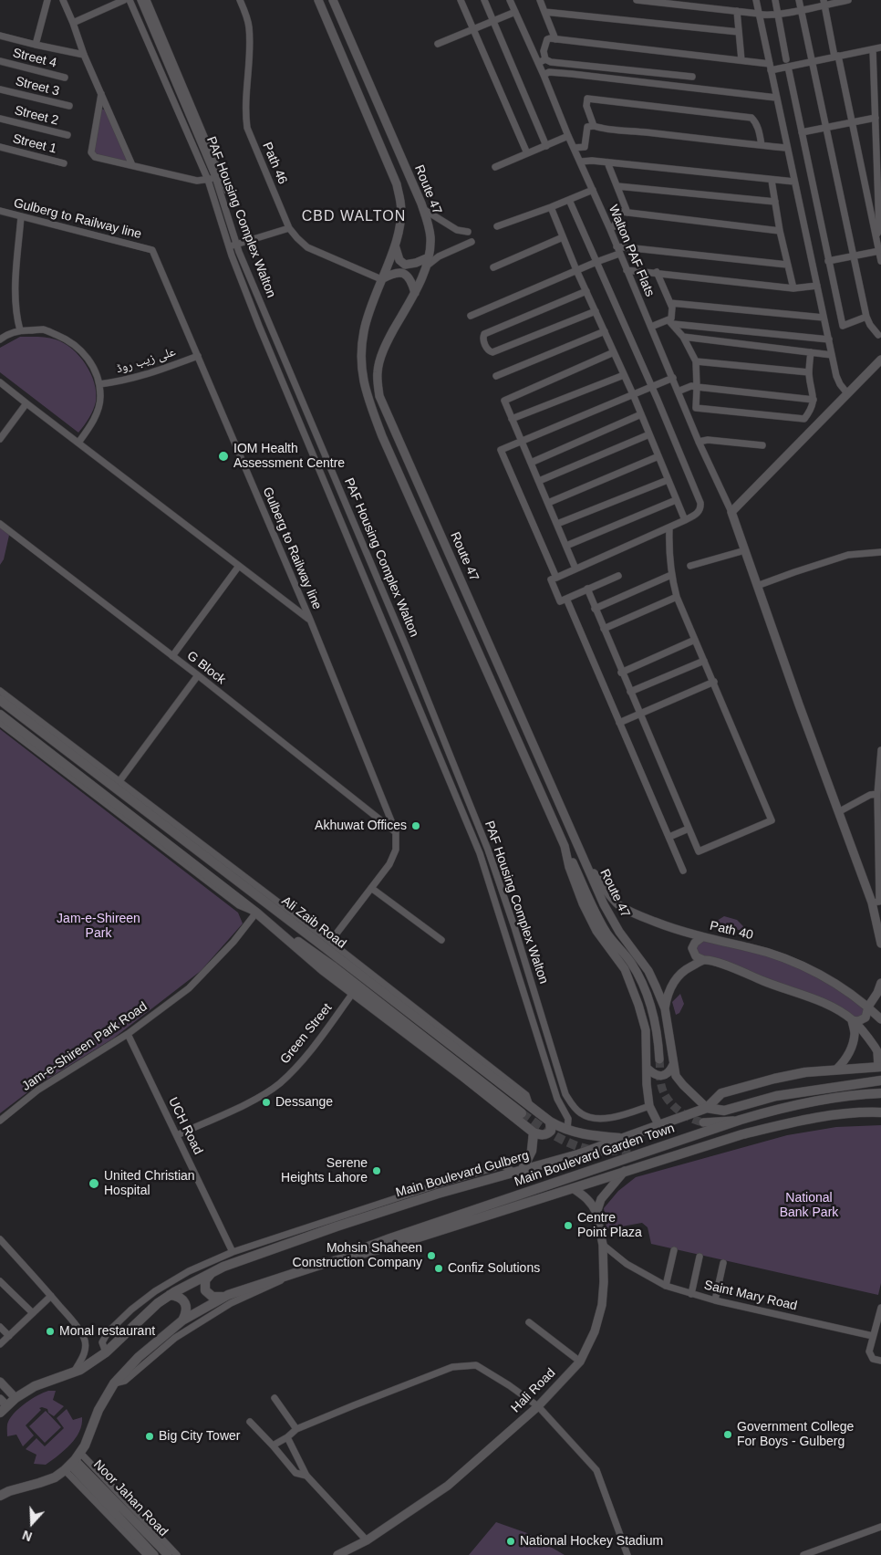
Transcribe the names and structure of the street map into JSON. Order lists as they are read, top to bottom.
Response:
{
  "streets": {
    "main road": ["Ali Zaib Road", "Main Boulevard Garden Town", "Main Boulevard Gulberg"],
    "street": [
      "Street 4",
      "Street 3",
      "Street 2",
      "Street 1",
      "Path 46",
      "Route 47",
      "PAF Housing Complex Walton",
      "Gulberg to Railway line",
      "Walton PAF Flats",
      "علی زیب روڈ",
      "G Block",
      "Path 40",
      "Green Street",
      "Jam-e-Shireen Park Road",
      "UCH Road",
      "Saint Mary Road",
      "Hali Road",
      "Noor Jahan Road"
    ]
  },
  "crossings": [
    ["Path 46", "Route 47"],
    ["Route 47", "PAF Housing Complex Walton"],
    ["Route 47", "Path 40"],
    ["Route 47", "Main Boulevard Gulberg"],
    ["PAF Housing Complex Walton", "Ali Zaib Road"],
    ["Gulberg to Railway line", "علی زیب روڈ"],
    ["Gulberg to Railway line", "G Block"],
    ["Ali Zaib Road", "Main Boulevard Gulberg"],
    ["Green Street", "UCH Road"],
    ["Jam-e-Shireen Park Road", "UCH Road"],
    ["Saint Mary Road", "Hali Road"]
  ],
  "districts": ["CBD WALTON"],
  "parks": ["Jam-e-Shireen Park", "National Bank Park"],
  "places": [
    "IOM Health Assessment Centre",
    "Akhuwat Offices",
    "Dessange",
    "Serene Heights Lahore",
    "United Christian Hospital",
    "Centre Point Plaza",
    "Mohsin Shaheen Construction Company",
    "Confiz Solutions",
    "Monal restaurant",
    "Government College For Boys - Gulberg",
    "Big City Tower",
    "National Hockey Stadium"
  ],
  "north": "bottom"
}
